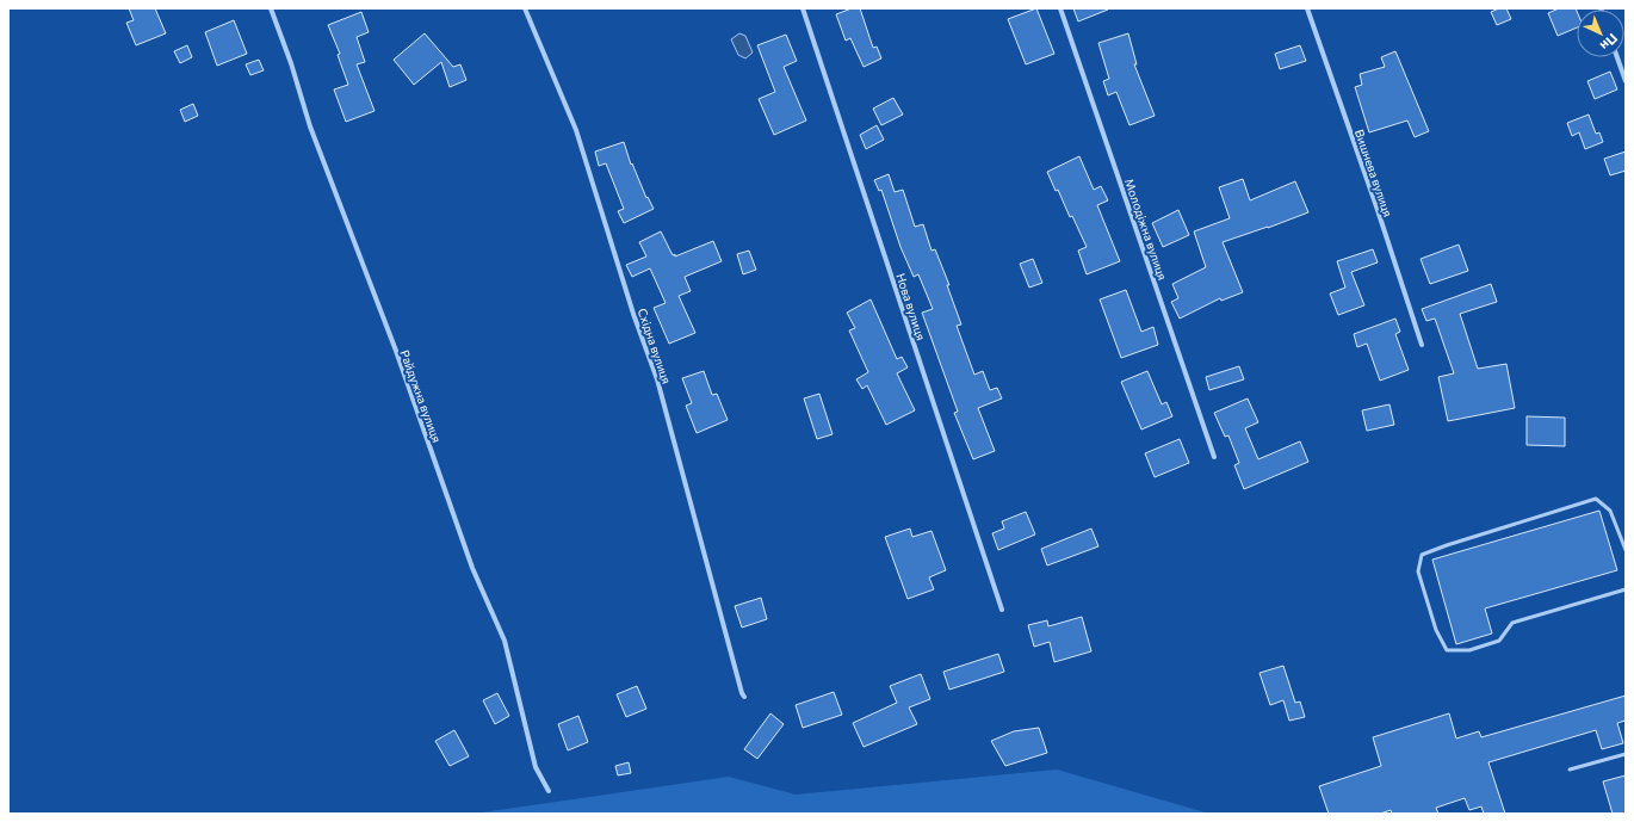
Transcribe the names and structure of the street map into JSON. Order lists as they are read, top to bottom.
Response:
{
  "streets": {
    "street": [
      "Вишнева вулиця",
      "Молодіжна вулиця",
      "Нова вулиця",
      "Східна вулиця",
      "Райдужна вулиця"
    ]
  },
  "north": "bottom right"
}
